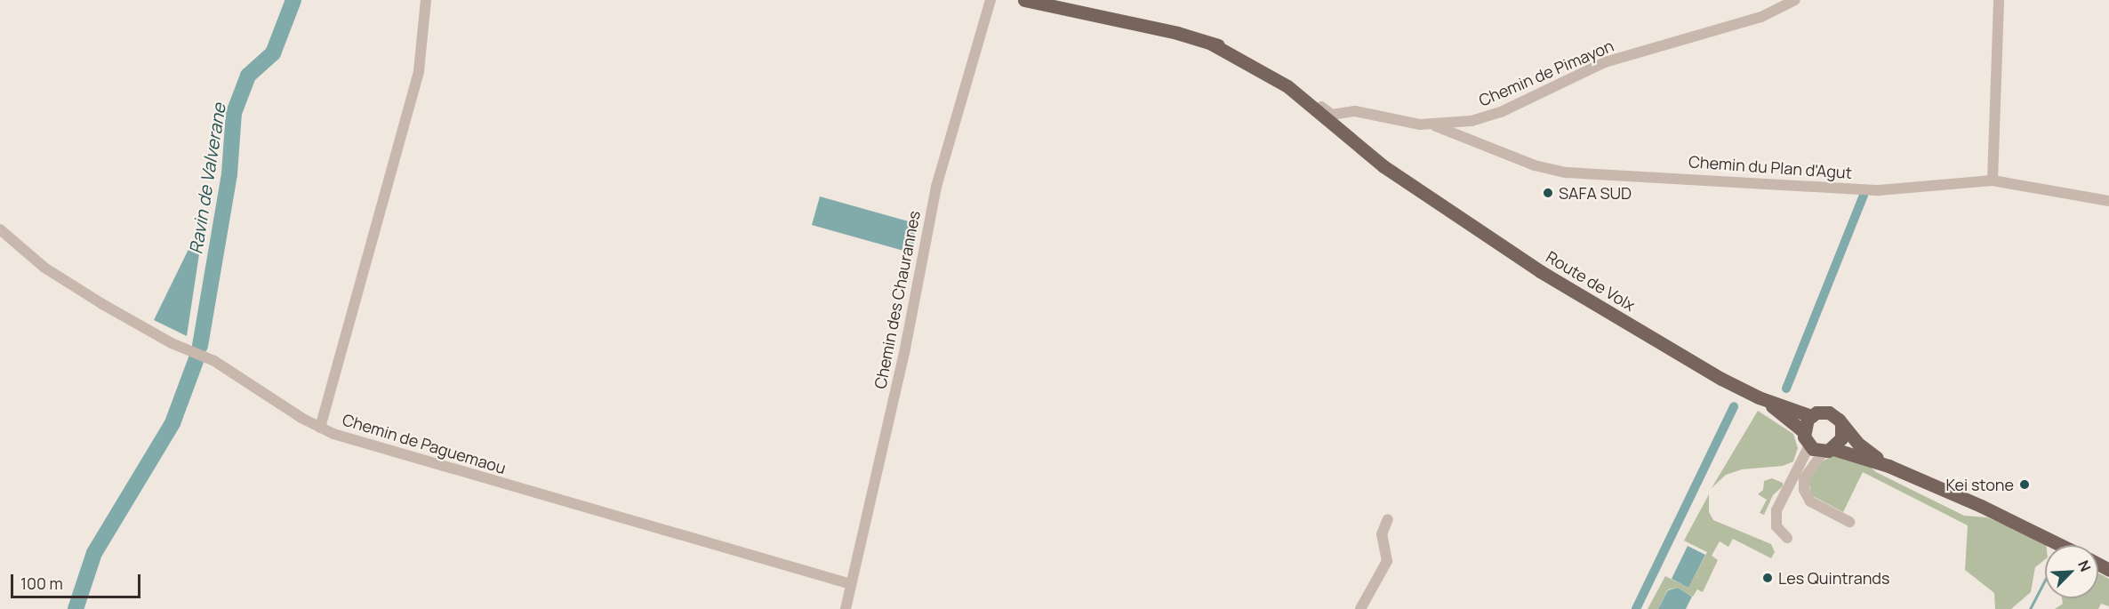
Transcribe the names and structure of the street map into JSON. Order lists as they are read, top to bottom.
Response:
{
  "streets": {
    "main road": ["Route de Volx"],
    "street": [
      "Chemin de Pimayon",
      "Chemin du Plan d'Agut",
      "Chemin des Chaurannes",
      "Chemin de Paguemaou"
    ]
  },
  "crossings": [
    ["Chemin de Pimayon", "Chemin du Plan d'Agut"],
    ["Chemin de Pimayon", "Route de Volx"],
    ["Chemin des Chaurannes", "Chemin de Paguemaou"]
  ],
  "water": ["Ravin de Valverane"],
  "places": ["SAFA SUD", "Kei stone", "Les Quintrands"],
  "scale_bar": "100 m",
  "north": "top right"
}
